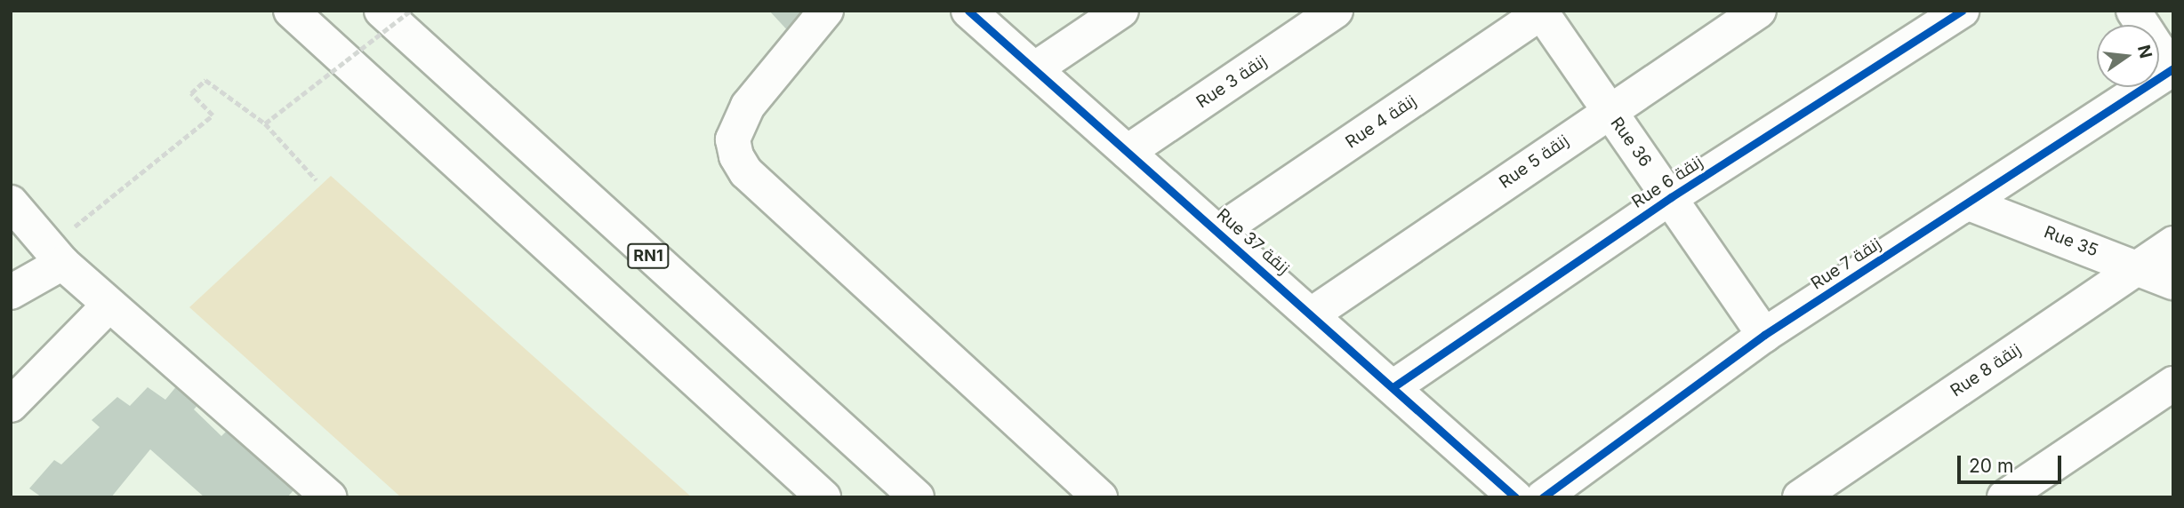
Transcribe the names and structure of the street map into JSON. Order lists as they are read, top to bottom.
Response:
{
  "streets": {
    "main road": [
      "Rue 3 زنقة",
      "Rue 4 زنقة",
      "Rue 36",
      "Rue 5 زنقة",
      "Rue 6 زنقة",
      "Rue 37 زنقة",
      "Rue 35",
      "RN1",
      "Rue 7 زنقة",
      "Rue 8 زنقة"
    ]
  },
  "crossings": [
    ["Rue 3 زنقة", "Rue 37 زنقة"],
    ["Rue 4 زنقة", "Rue 36"],
    ["Rue 4 زنقة", "Rue 37 زنقة"],
    ["Rue 36", "Rue 5 زنقة"],
    ["Rue 36", "Rue 6 زنقة"],
    ["Rue 36", "Rue 7 زنقة"],
    ["Rue 5 زنقة", "Rue 37 زنقة"],
    ["Rue 6 زنقة", "Rue 37 زنقة"],
    ["Rue 35", "Rue 7 زنقة"],
    ["Rue 35", "Rue 8 زنقة"]
  ],
  "scale_bar": "20 m",
  "north": "right"
}
